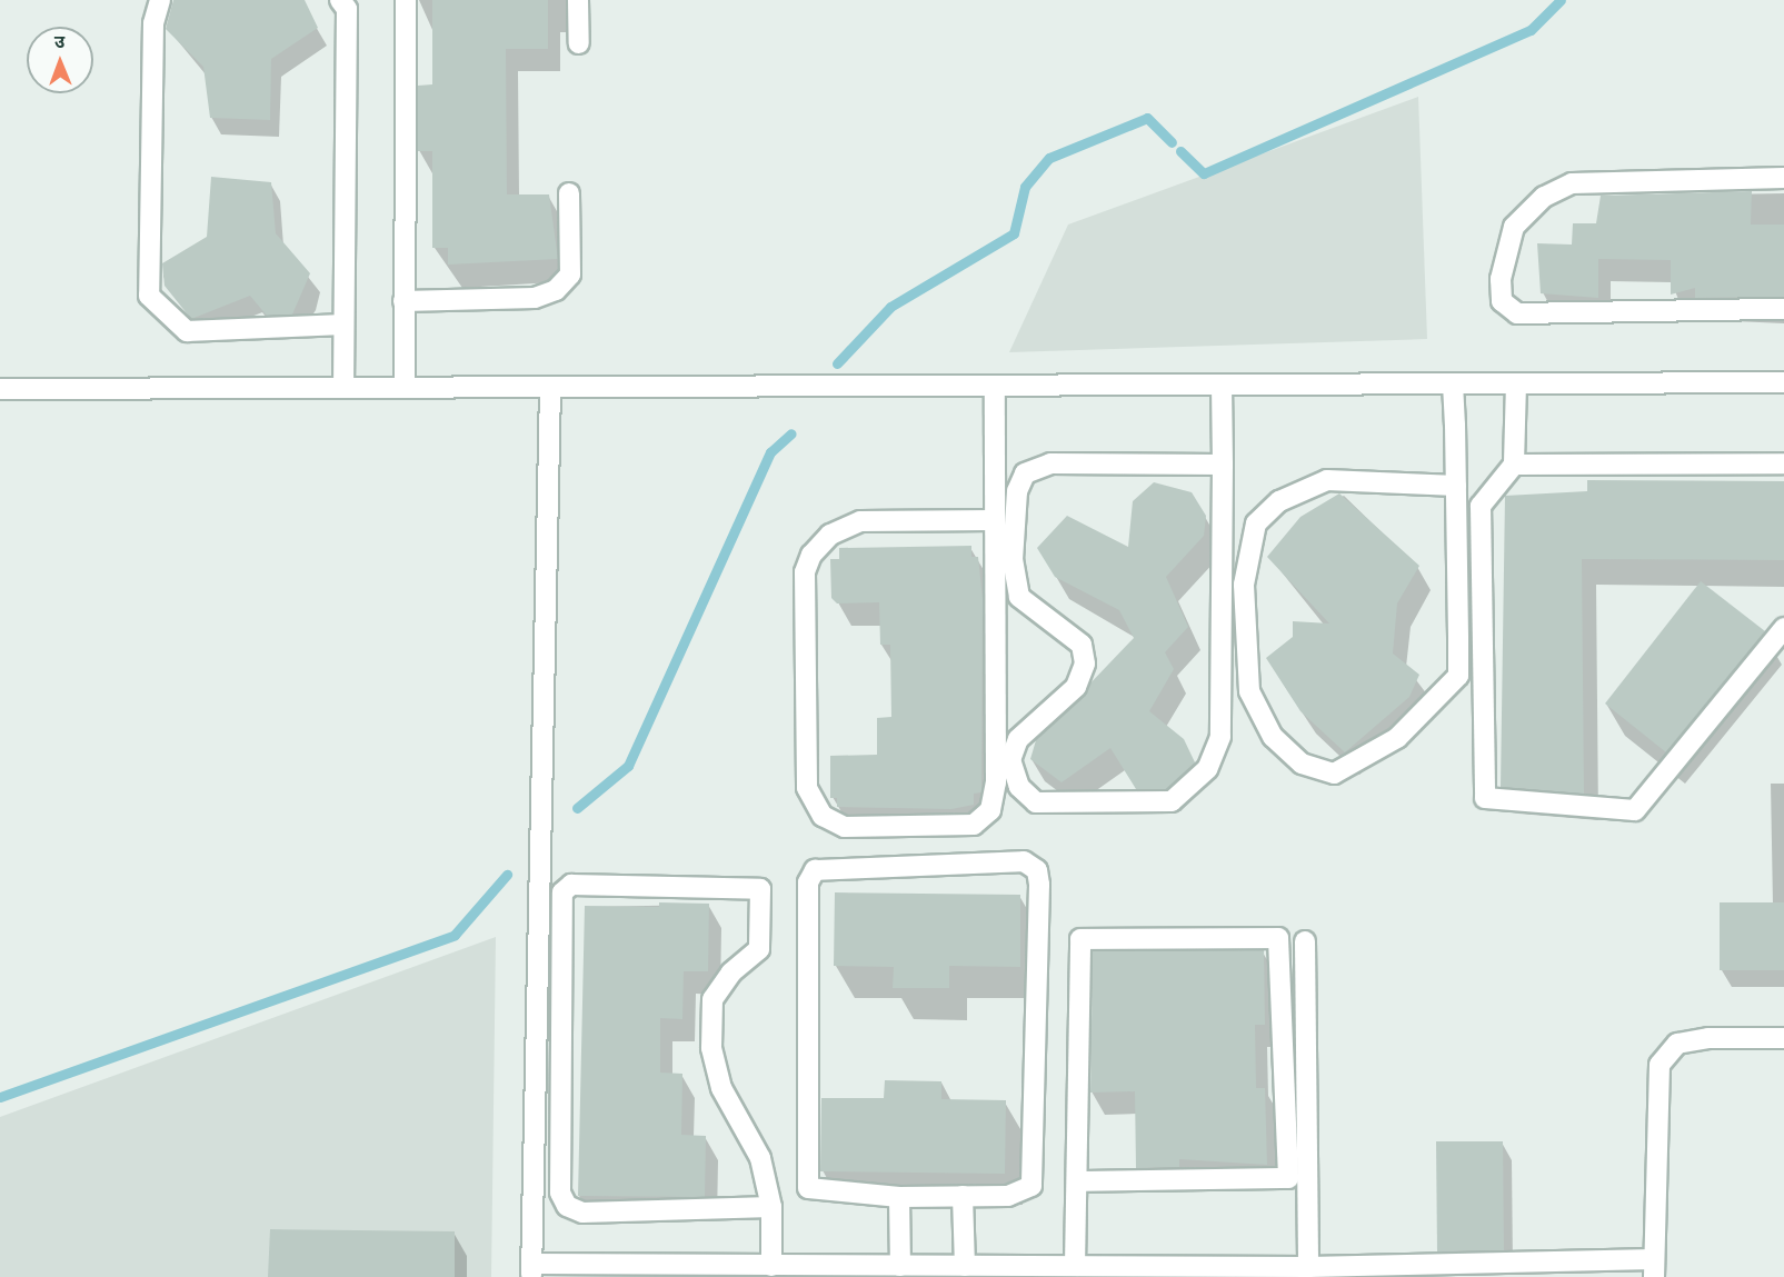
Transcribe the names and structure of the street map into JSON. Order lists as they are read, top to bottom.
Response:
{
  "north": "top"
}
